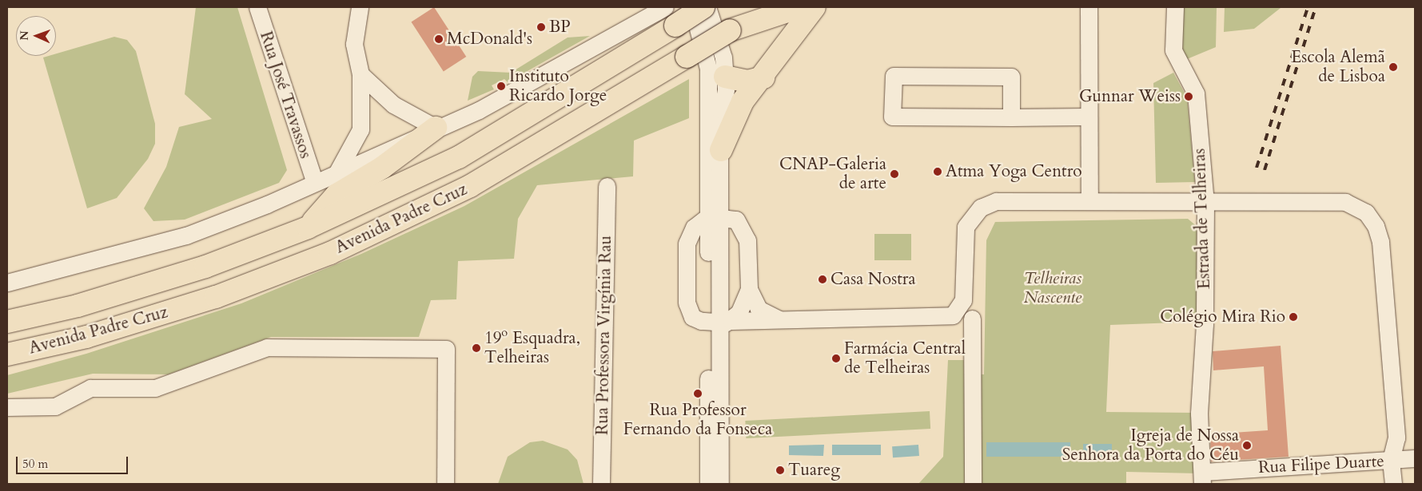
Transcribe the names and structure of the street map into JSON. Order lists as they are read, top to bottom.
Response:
{
  "streets": {
    "highway": ["Avenida Padre Cruz"],
    "street": [
      "Rua José Travassos",
      "Estrada de Telheiras",
      "Rua Professora Virgínia Rau",
      "Rua Filipe Duarte"
    ]
  },
  "crossings": [
    ["Estrada de Telheiras", "Rua Filipe Duarte"]
  ],
  "parks": ["Telheiras Nascente"],
  "places": [
    "BP",
    "McDonald's",
    "Escola Alemã de Lisboa",
    "Instituto Ricardo Jorge",
    "Gunnar Weiss",
    "Atma Yoga Centro",
    "CNAP-Galeria de arte",
    "Casa Nostra",
    "Colégio Mira Rio",
    "19º Esquadra, Telheiras",
    "Farmácia Central de Telheiras",
    "Rua Professor Fernando da Fonseca",
    "Igreja de Nossa Senhora da Porta do Céu",
    "Tuareg"
  ],
  "scale_bar": "50 m",
  "north": "left"
}
